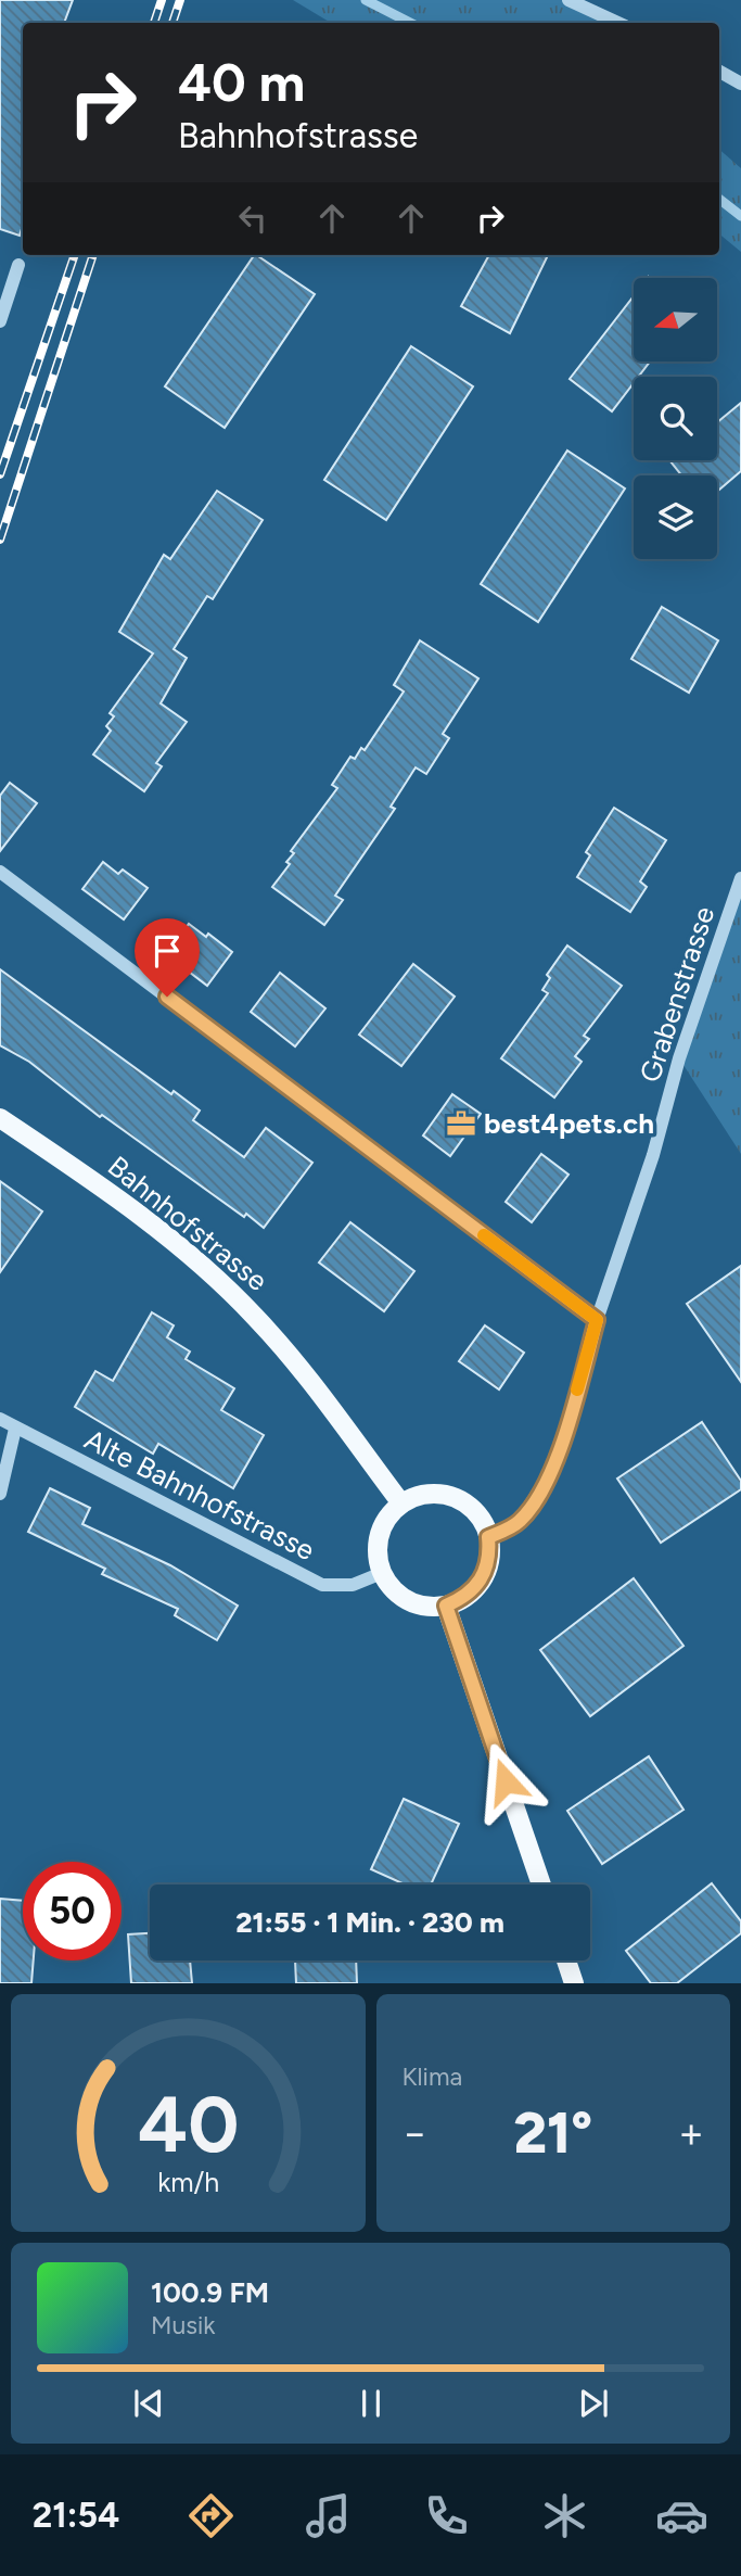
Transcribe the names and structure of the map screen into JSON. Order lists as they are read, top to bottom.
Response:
{
  "streets": {
    "main road": ["Bahnhofstrasse"],
    "street": ["Grabenstrasse", "Alte Bahnhofstrasse"]
  },
  "crossings": [
    ["Grabenstrasse", "Bahnhofstrasse"],
    ["Grabenstrasse", "Alte Bahnhofstrasse"],
    ["Bahnhofstrasse", "Alte Bahnhofstrasse"]
  ],
  "places": {
    "office": ["best4pets.ch"]
  },
  "north": "left",
  "page": {
    "turn": ["40 m", "Bahnhofstrasse"],
    "limit": "50",
    "trip": "21:55 · 1 Min. · 230 m",
    "tile": "Klima",
    "heat": ["−", "21°", "+"],
    "song": ["100.9 FM", "Musik"],
    "tabs": "21:54",
    "gauge": ["40", "km/h"]
  }
}
